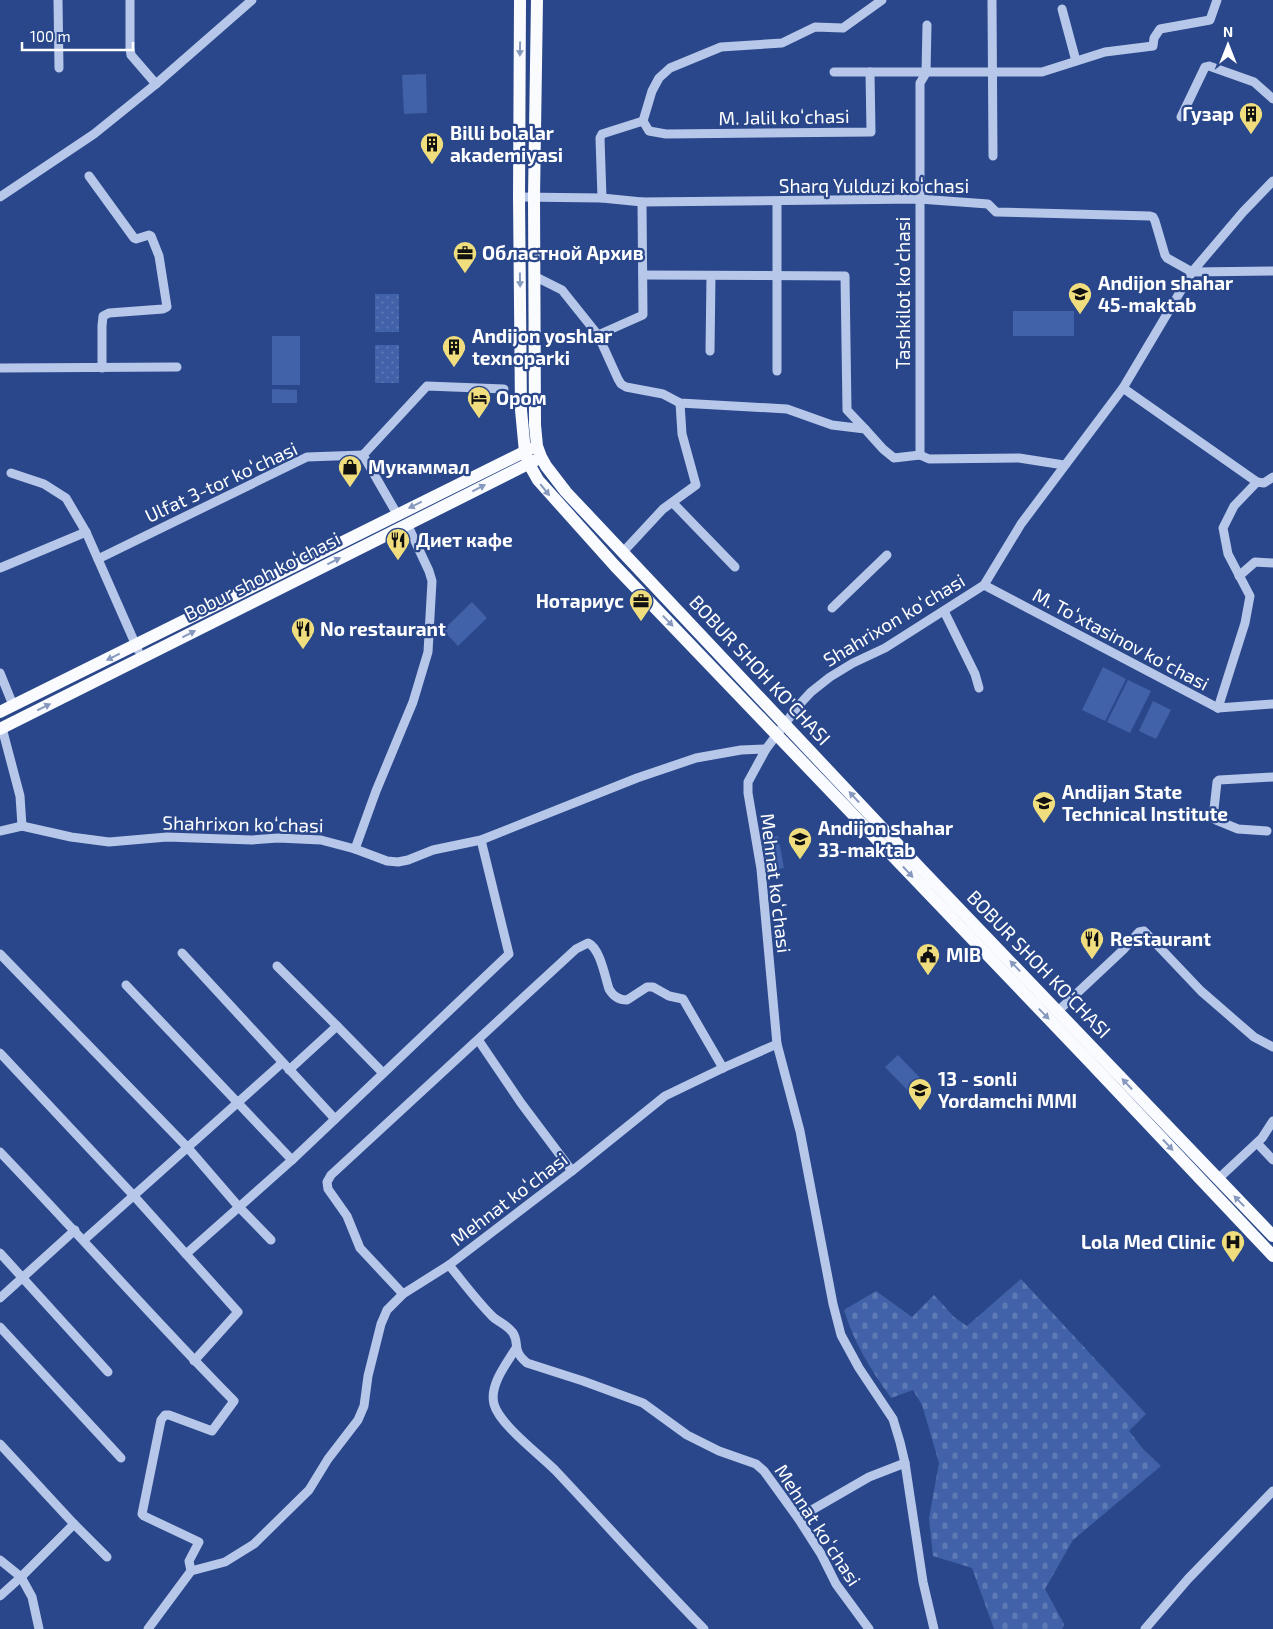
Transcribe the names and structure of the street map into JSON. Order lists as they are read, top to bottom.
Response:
{
  "streets": {
    "main road": ["Bobur shoh koʻchasi", "BOBUR SHOH KO'CHASI"],
    "street": [
      "M. Jalil koʻchasi",
      "Sharq Yulduzi koʻchasi",
      "Tashkilot koʻchasi",
      "Ulfat 3-tor koʻchasi",
      "Shahrixon koʻchasi",
      "M. Toʻxtasinov koʻchasi",
      "Mehnat koʻchasi"
    ]
  },
  "crossings": [
    ["Sharq Yulduzi koʻchasi", "Tashkilot koʻchasi"],
    ["Sharq Yulduzi koʻchasi", "Shahrixon koʻchasi"],
    ["Sharq Yulduzi koʻchasi", "BOBUR SHOH KO'CHASI"],
    ["Bobur shoh koʻchasi", "BOBUR SHOH KO'CHASI"],
    ["Shahrixon koʻchasi", "M. Toʻxtasinov koʻchasi"],
    ["Shahrixon koʻchasi", "BOBUR SHOH KO'CHASI"],
    ["Shahrixon koʻchasi", "Mehnat koʻchasi"],
    ["BOBUR SHOH KO'CHASI", "Mehnat koʻchasi"]
  ],
  "places": {
    "building": ["Гузар", "Billi bolalar akademiyasi", "Andijon yoshlar texnoparki"],
    "office": ["Областной Архив", "Нотариус"],
    "school or university": [
      "Andijon shahar 45-maktab",
      "Andijan State Technical Institute",
      "Andijon shahar 33-maktab",
      "13 - sonli Yordamchi MMI"
    ],
    "hotel": ["Ором"],
    "shop": ["Мукаммал"],
    "restaurant": ["Диет кафе", "No restaurant", "Restaurant"],
    "public building": ["MIB"],
    "hospital": ["Lola Med Clinic"]
  },
  "scale_bar": "100 m",
  "north": "top"
}
